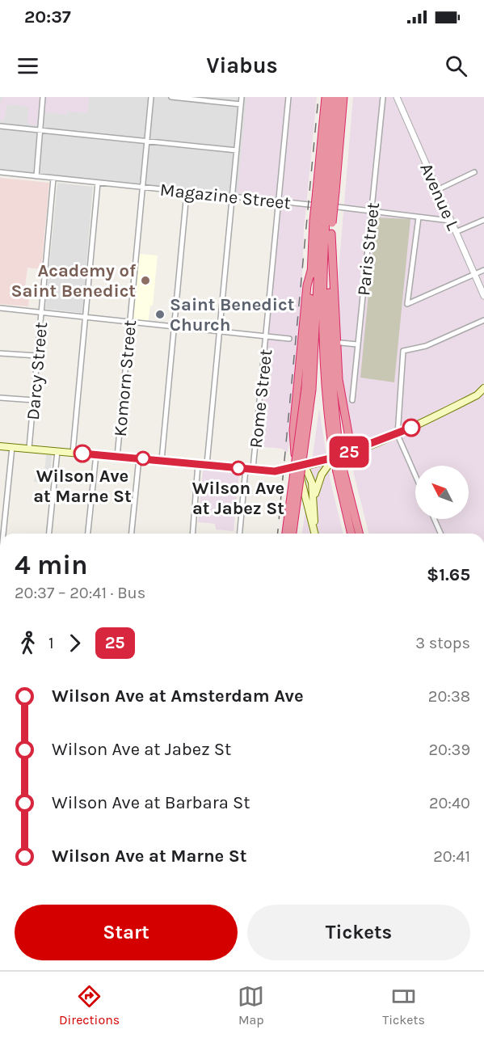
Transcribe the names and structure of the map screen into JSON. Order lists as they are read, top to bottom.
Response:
{
  "streets": {
    "street": [
      "Magazine Street",
      "Avenue L",
      "Paris Street",
      "Darcy Street",
      "Komorn Street",
      "Rome Street"
    ]
  },
  "crossings": [
    ["Magazine Street", "Avenue L"],
    ["Magazine Street", "Paris Street"],
    ["Magazine Street", "Darcy Street"],
    ["Magazine Street", "Komorn Street"],
    ["Magazine Street", "Rome Street"]
  ],
  "places": [
    "Academy of Saint Benedict",
    "Saint Benedict Church",
    "Wilson Ave at Marne St",
    "Wilson Ave at Jabez St"
  ],
  "lines": ["bus line 25"],
  "north": "top left",
  "page": {
    "status": "20:37",
    "header": "Viabus",
    "on_map": "25",
    "heading": ["4 min", "20:37 – 20:41 · Bus", "$1.65"],
    "legs": ["1", "25", "3 stops"],
    "list": [
      {
        "name": "Wilson Ave at Amsterdam Ave",
        "value": "20:38"
      },
      {
        "name": "Wilson Ave at Jabez St",
        "value": "20:39"
      },
      {
        "name": "Wilson Ave at Barbara St",
        "value": "20:40"
      },
      {
        "name": "Wilson Ave at Marne St",
        "value": "20:41"
      }
    ],
    "buttons": ["Start", "Tickets"],
    "tabs": ["Directions", "Map", "Tickets"]
  }
}
